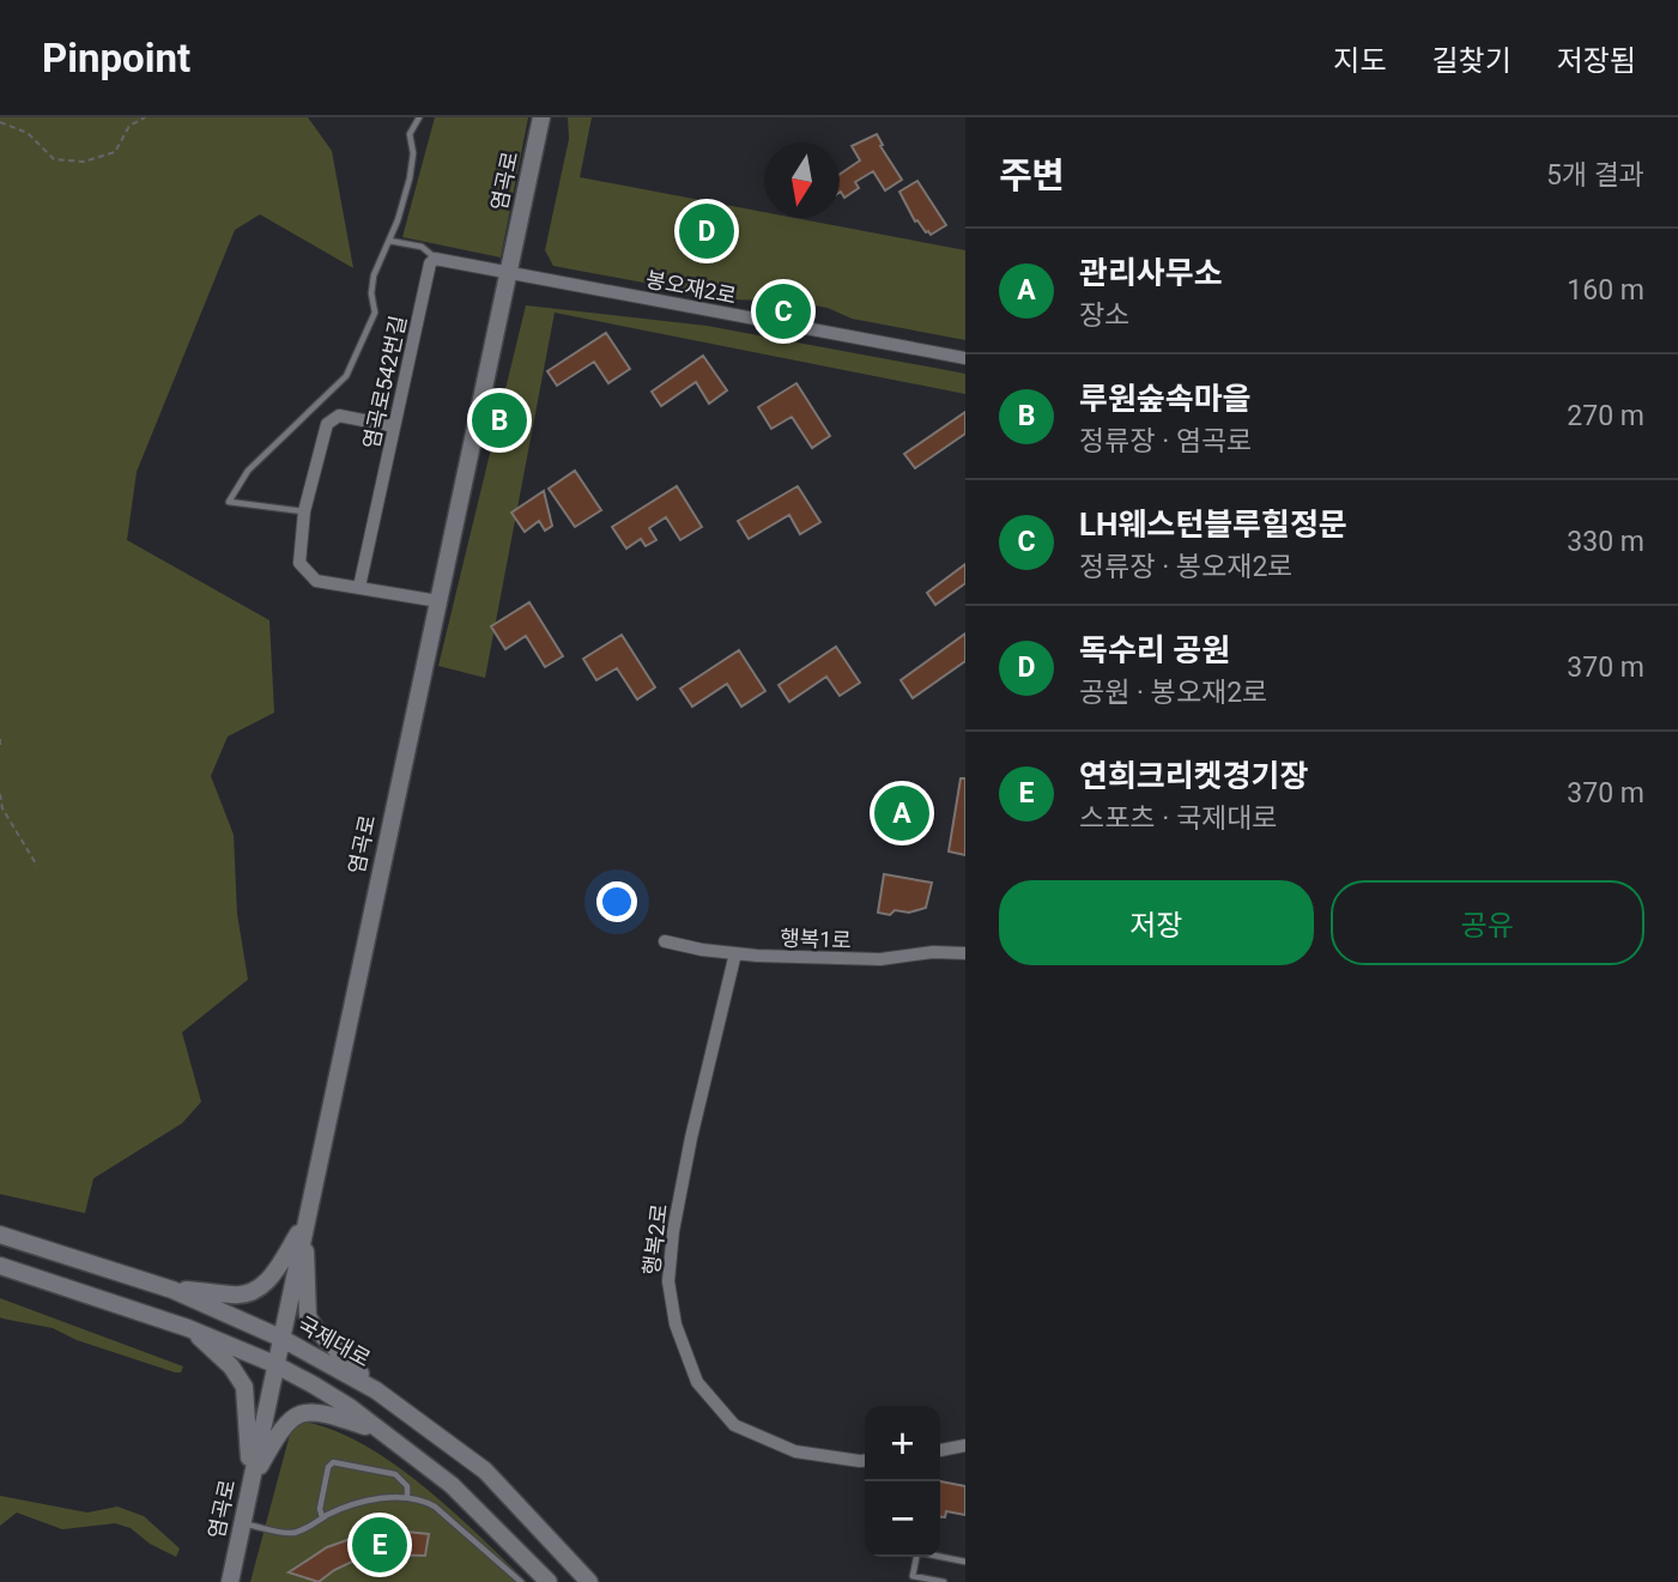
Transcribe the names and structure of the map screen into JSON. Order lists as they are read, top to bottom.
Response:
{
  "streets": {
    "main road": ["염곡로", "국제대로"],
    "street": [
      "봉오재2로",
      "염곡로542번길",
      "행복1로",
      "행복2로"
    ]
  },
  "crossings": [
    ["염곡로", "봉오재2로"],
    ["염곡로", "국제대로"],
    ["행복1로", "행복2로"]
  ],
  "north": "bottom",
  "page": {
    "header": "Pinpoint",
    "nav": ["지도", "길찾기", "저장됨"],
    "heading": ["주변", "5개 결과"],
    "pins": [
      "D",
      "C",
      "B",
      "A",
      "E"
    ],
    "list": [
      {
        "mark": "A",
        "name": "관리사무소",
        "note": "장소",
        "value": "160 m"
      },
      {
        "mark": "B",
        "name": "루원숲속마을",
        "note": "정류장 · 염곡로",
        "value": "270 m"
      },
      {
        "mark": "C",
        "name": "LH웨스턴블루힐정문",
        "note": "정류장 · 봉오재2로",
        "value": "330 m"
      },
      {
        "mark": "D",
        "name": "독수리 공원",
        "note": "공원 · 봉오재2로",
        "value": "370 m"
      },
      {
        "mark": "E",
        "name": "연희크리켓경기장",
        "note": "스포츠 · 국제대로",
        "value": "370 m"
      }
    ],
    "buttons": ["저장", "공유"],
    "map_buttons": ["+", "−"]
  }
}
